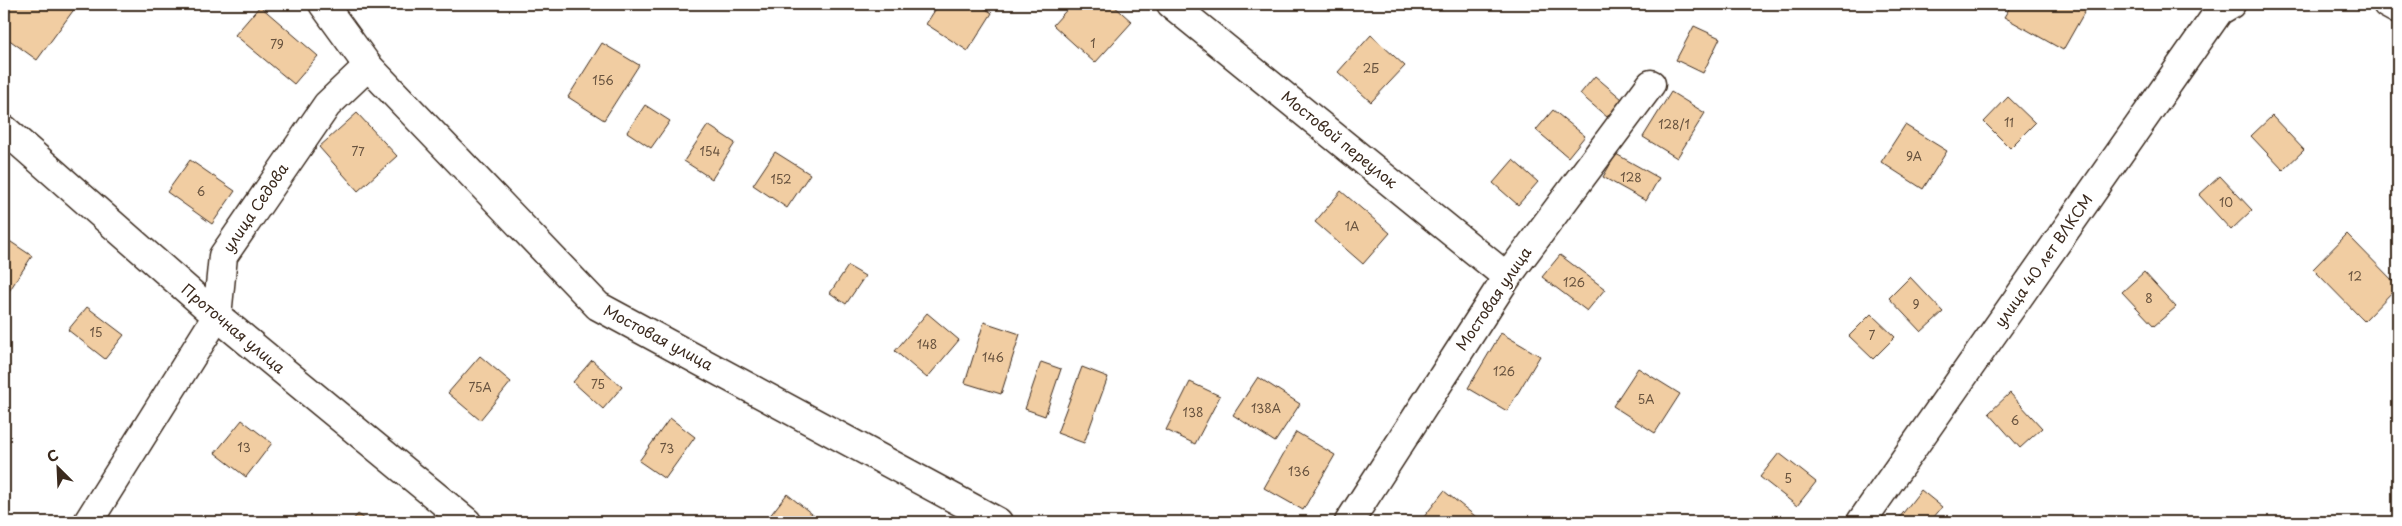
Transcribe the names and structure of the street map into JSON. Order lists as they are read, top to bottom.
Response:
{
  "streets": {
    "street": [
      "Мостовой переулок",
      "улица Седова",
      "улица 40 лет ВЛКСМ",
      "Мостовая улица",
      "Проточная улица"
    ]
  },
  "crossings": [
    ["Мостовой переулок", "Мостовая улица"],
    ["улица Седова", "Мостовая улица"],
    ["улица Седова", "Проточная улица"]
  ],
  "house_numbers": [
    "1",
    "79",
    "2Б",
    "156",
    "11",
    "128/1",
    "77",
    "154",
    "9А",
    "128",
    "152",
    "6",
    "10",
    "1А",
    "12",
    "126",
    "8",
    "9",
    "15",
    "7",
    "148",
    "146",
    "126",
    "75",
    "75А",
    "5А",
    "138А",
    "138",
    "6",
    "13",
    "73",
    "136",
    "5"
  ],
  "north": "top left"
}
